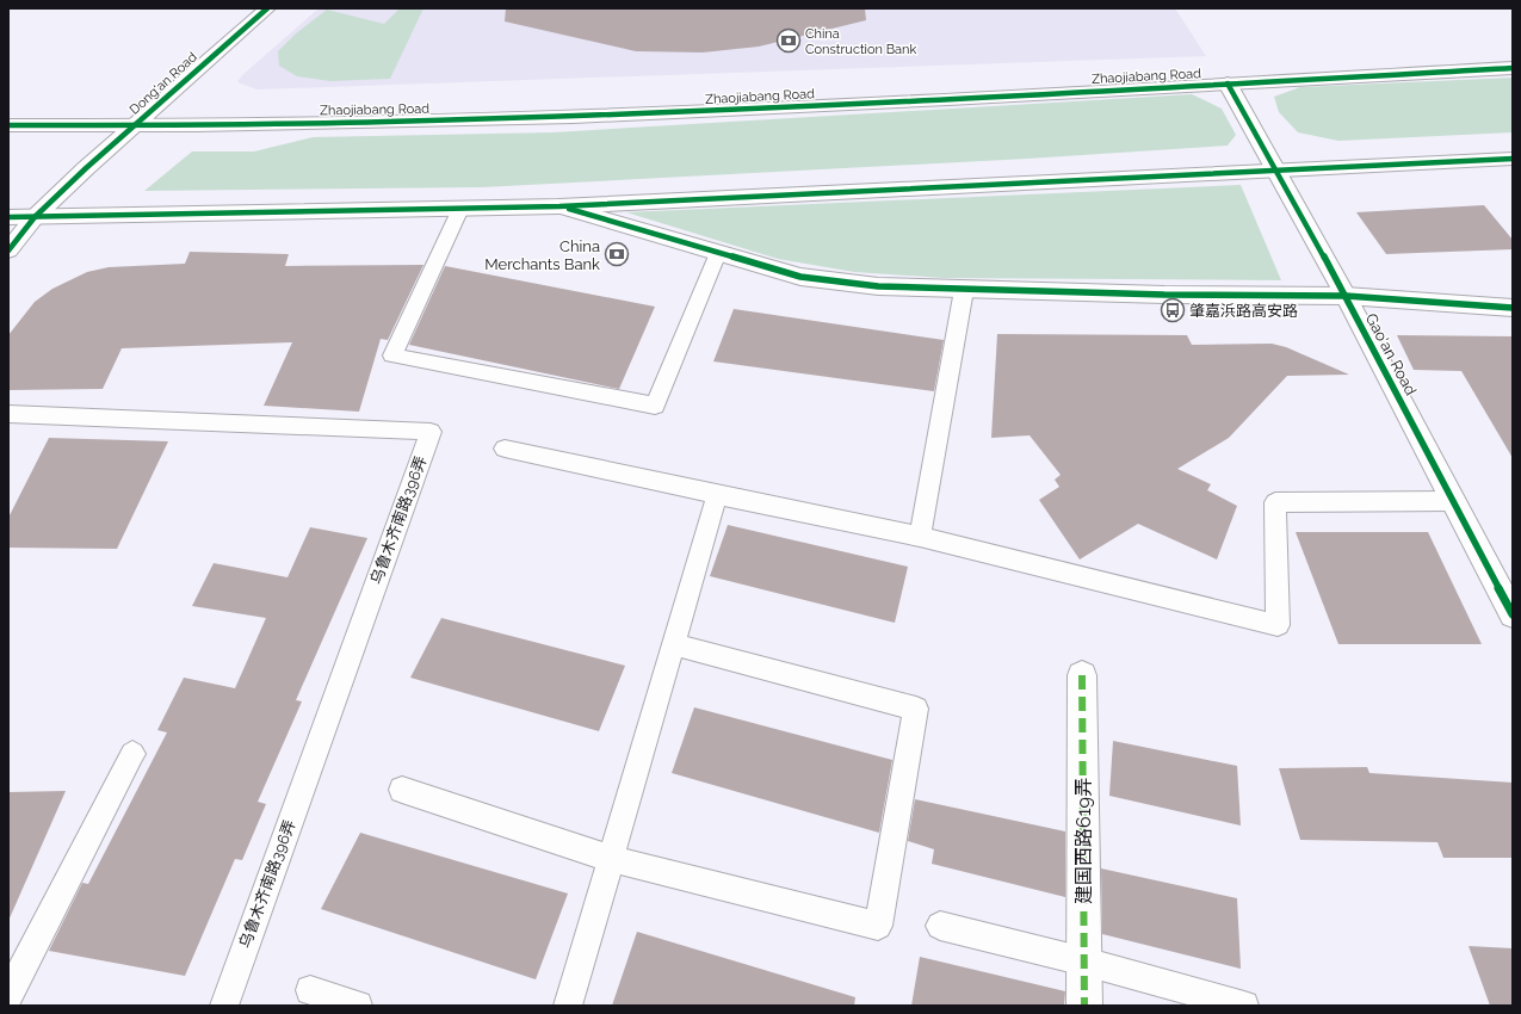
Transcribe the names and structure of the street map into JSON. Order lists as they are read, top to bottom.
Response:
{
  "streets": {
    "main road": [
      "Zhaojiabang Road",
      "Dong'an Road",
      "Gao'an Road",
      "建国西路619弄"
    ],
    "lane": ["乌鲁木齐南路396弄"]
  },
  "crossings": [
    ["Zhaojiabang Road", "Dong'an Road"],
    ["Zhaojiabang Road", "Gao'an Road"]
  ],
  "places": {
    "bank": ["China Construction Bank", "China Merchants Bank"],
    "bus stop": ["肇嘉浜路高安路"]
  }
}
